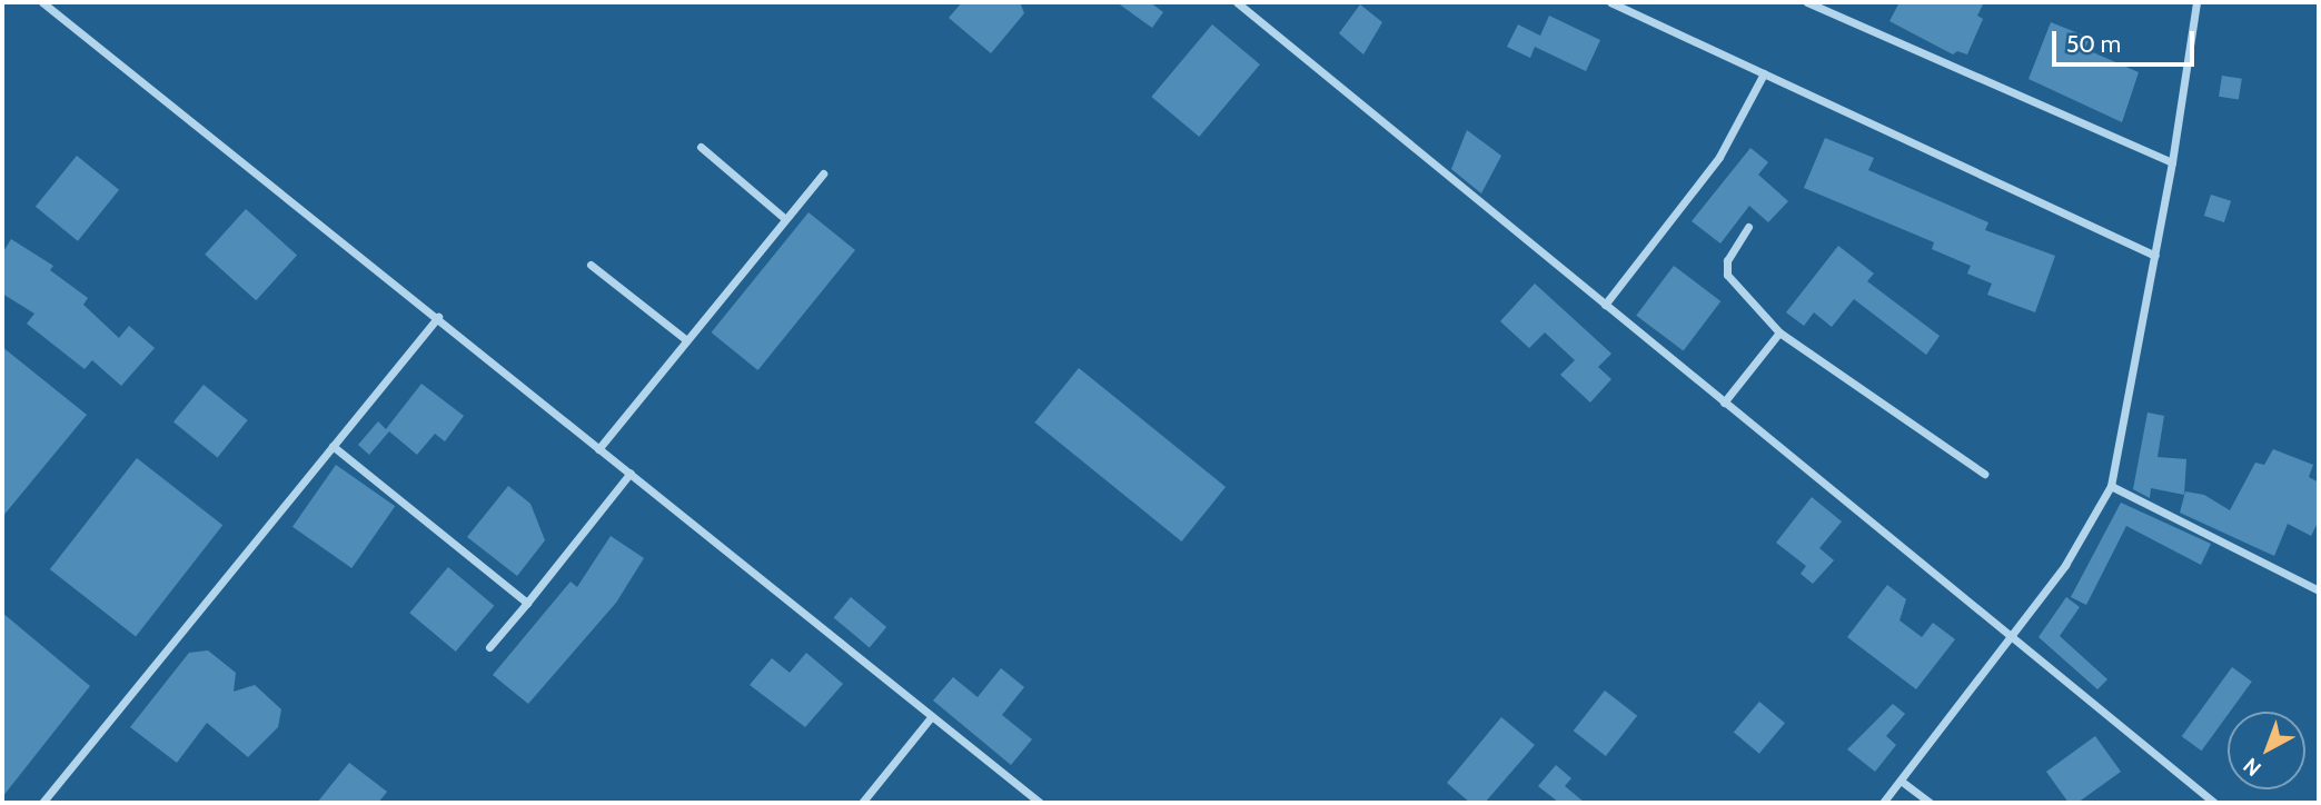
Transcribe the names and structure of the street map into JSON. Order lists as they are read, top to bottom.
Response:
{
  "scale_bar": "50 m",
  "north": "bottom left"
}
